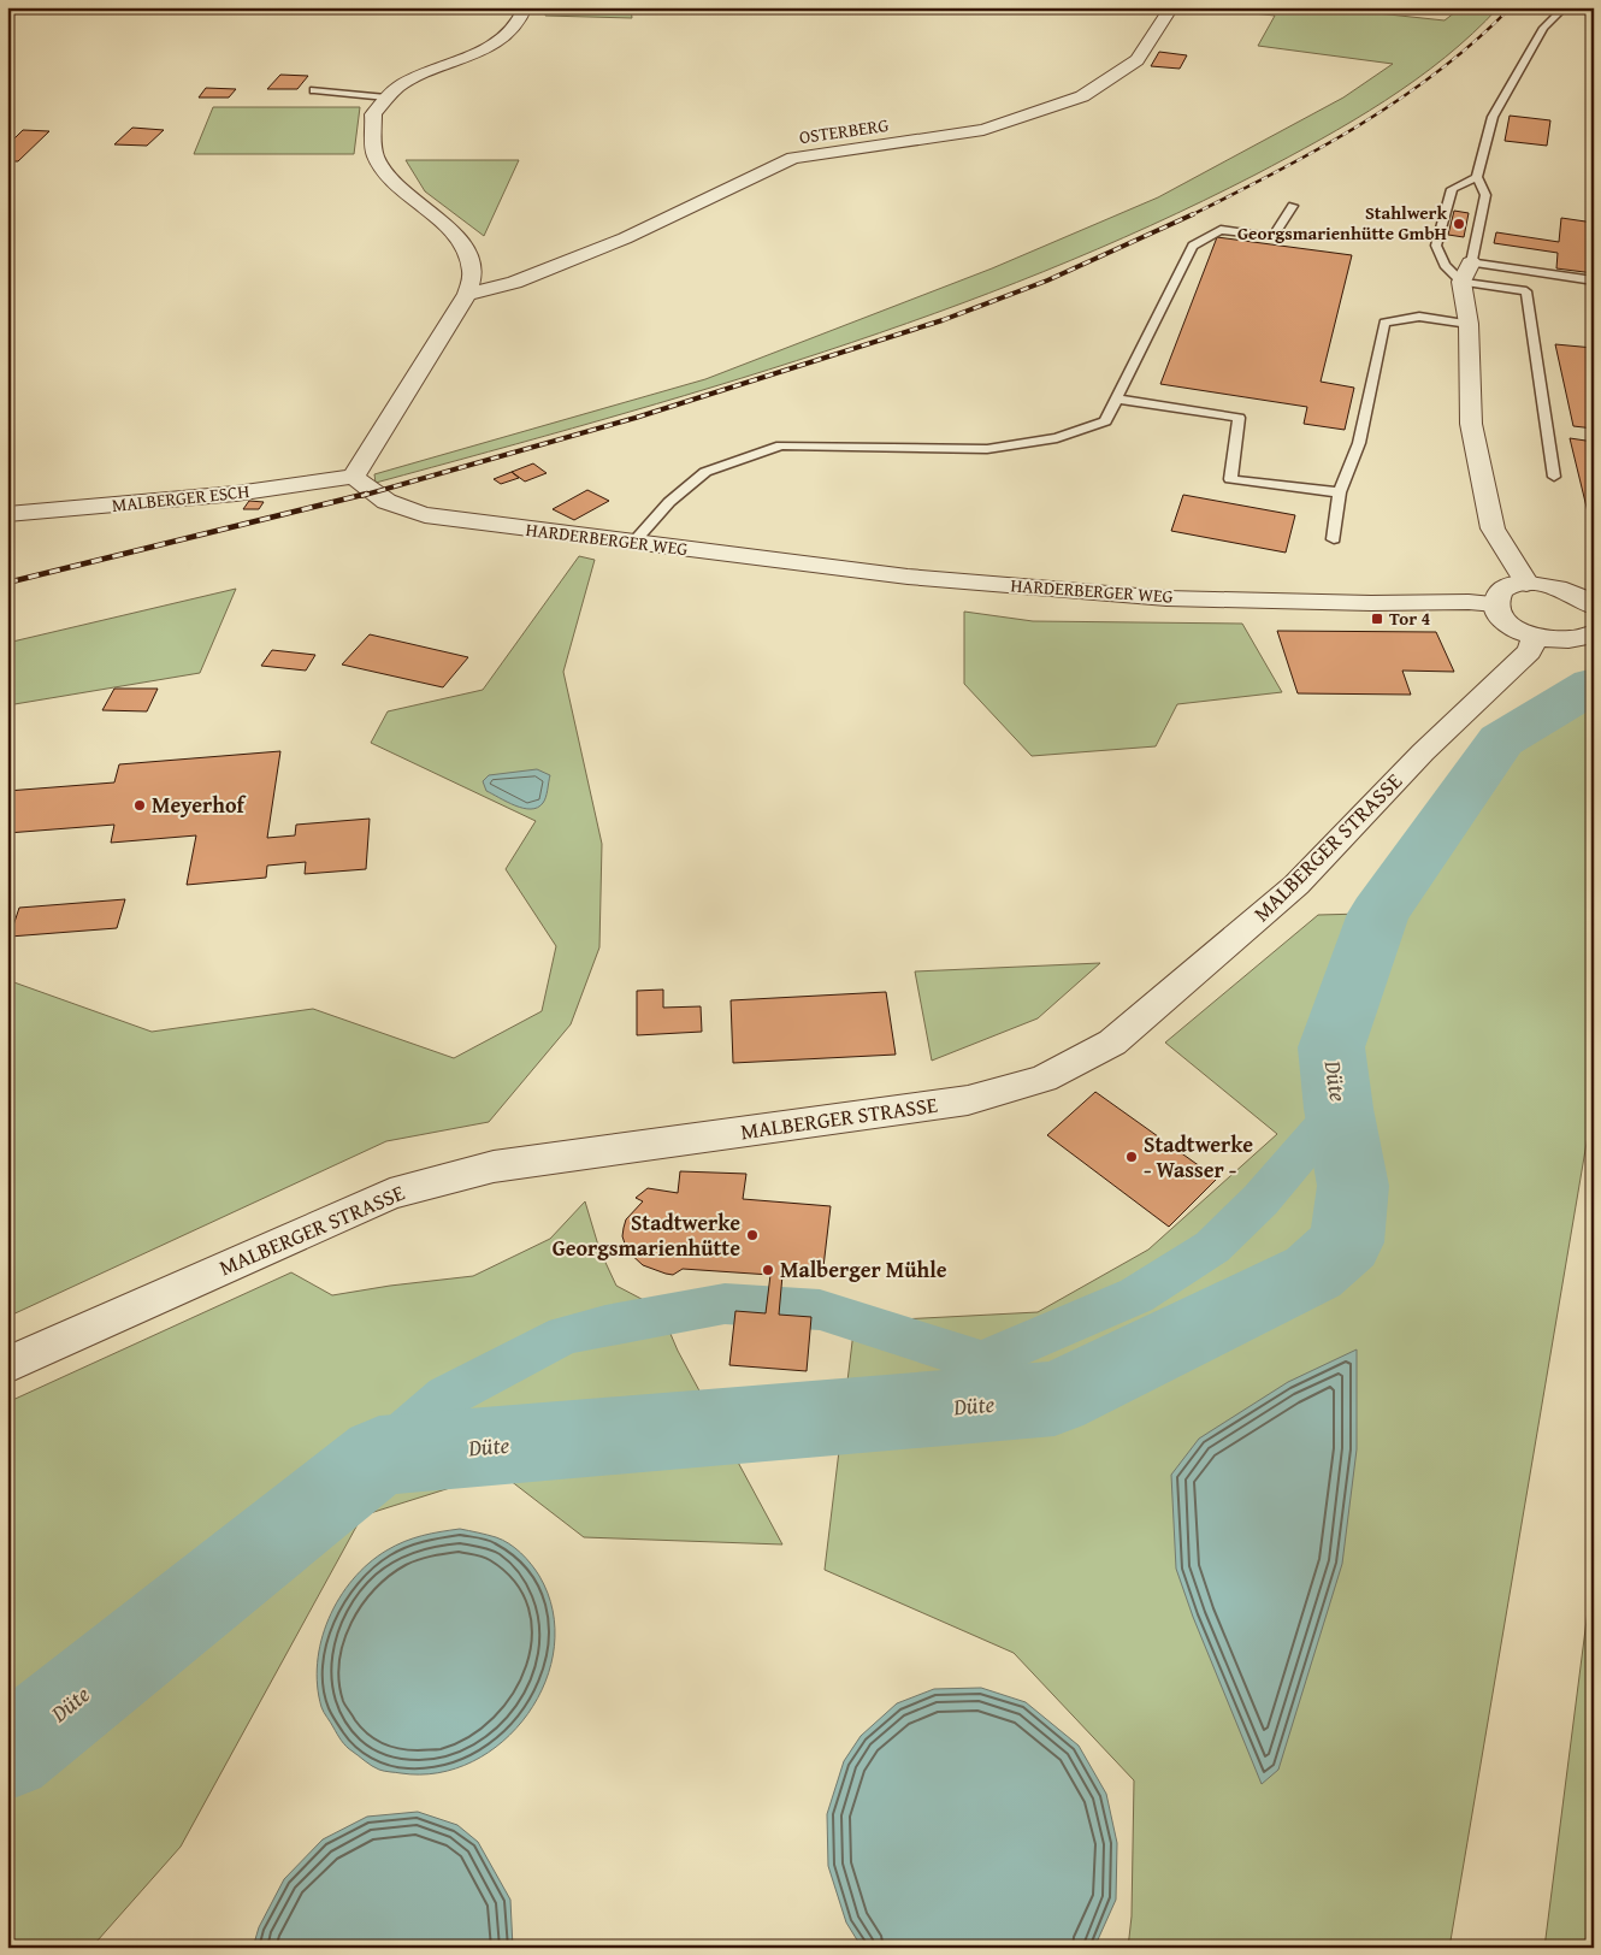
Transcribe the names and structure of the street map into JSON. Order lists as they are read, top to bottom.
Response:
{
  "streets": {
    "street": [
      "OSTERBERG",
      "MALBERGER ESCH",
      "HARDERBERGER WEG",
      "MALBERGER STRASSE"
    ]
  },
  "crossings": [
    ["MALBERGER ESCH", "HARDERBERGER WEG"]
  ],
  "water": ["Düte"],
  "places": {
    "other": [
      "Stahlwerk Georgsmarienhütte GmbH",
      "Meyerhof",
      "Stadtwerke - Wasser -",
      "Stadtwerke Georgsmarienhütte",
      "Malberger Mühle"
    ],
    "transit": ["Tor 4"]
  }
}
